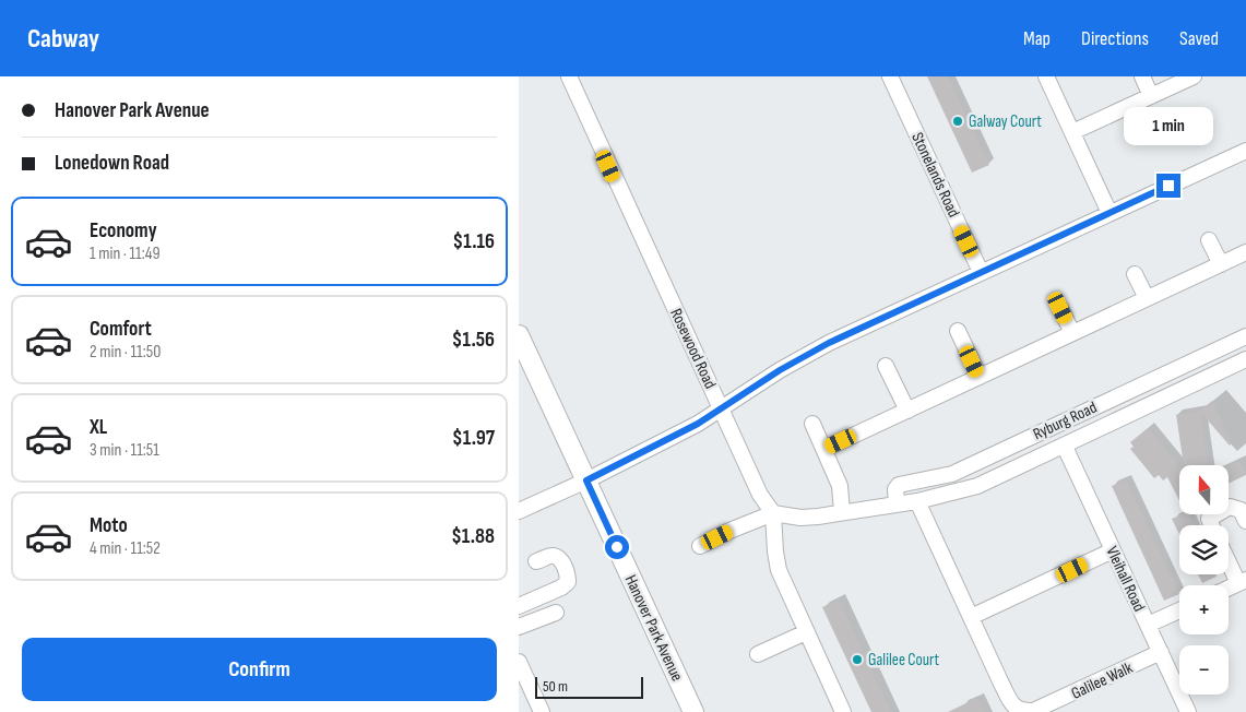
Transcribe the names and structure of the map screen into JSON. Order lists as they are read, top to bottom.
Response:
{
  "streets": {
    "street": [
      "Stonelands Road",
      "Rosewood Road",
      "Ryburg Road",
      "Vleihall Road",
      "Hanover Park Avenue",
      "Galilee Walk"
    ]
  },
  "crossings": [
    ["Rosewood Road", "Ryburg Road"],
    ["Ryburg Road", "Vleihall Road"],
    ["Ryburg Road", "Galilee Walk"],
    ["Vleihall Road", "Galilee Walk"]
  ],
  "places": ["Galway Court", "Galilee Court"],
  "scale_bar": "50 m",
  "north": "top",
  "page": {
    "header": "Cabway",
    "nav": ["Map", "Directions", "Saved"],
    "banner": ["Hanover Park Avenue", "Lonedown Road"],
    "bubble": "1 min",
    "list": [
      {
        "name": "Economy",
        "note": "1 min · 11:49",
        "value": "$1.16"
      },
      {
        "name": "Comfort",
        "note": "2 min · 11:50",
        "value": "$1.56"
      },
      {
        "name": "XL",
        "note": "3 min · 11:51",
        "value": "$1.97"
      },
      {
        "name": "Moto",
        "note": "4 min · 11:52",
        "value": "$1.88"
      }
    ],
    "map_buttons": ["+", "−"],
    "buttons": "Confirm",
    "scale": "50 m"
  }
}
